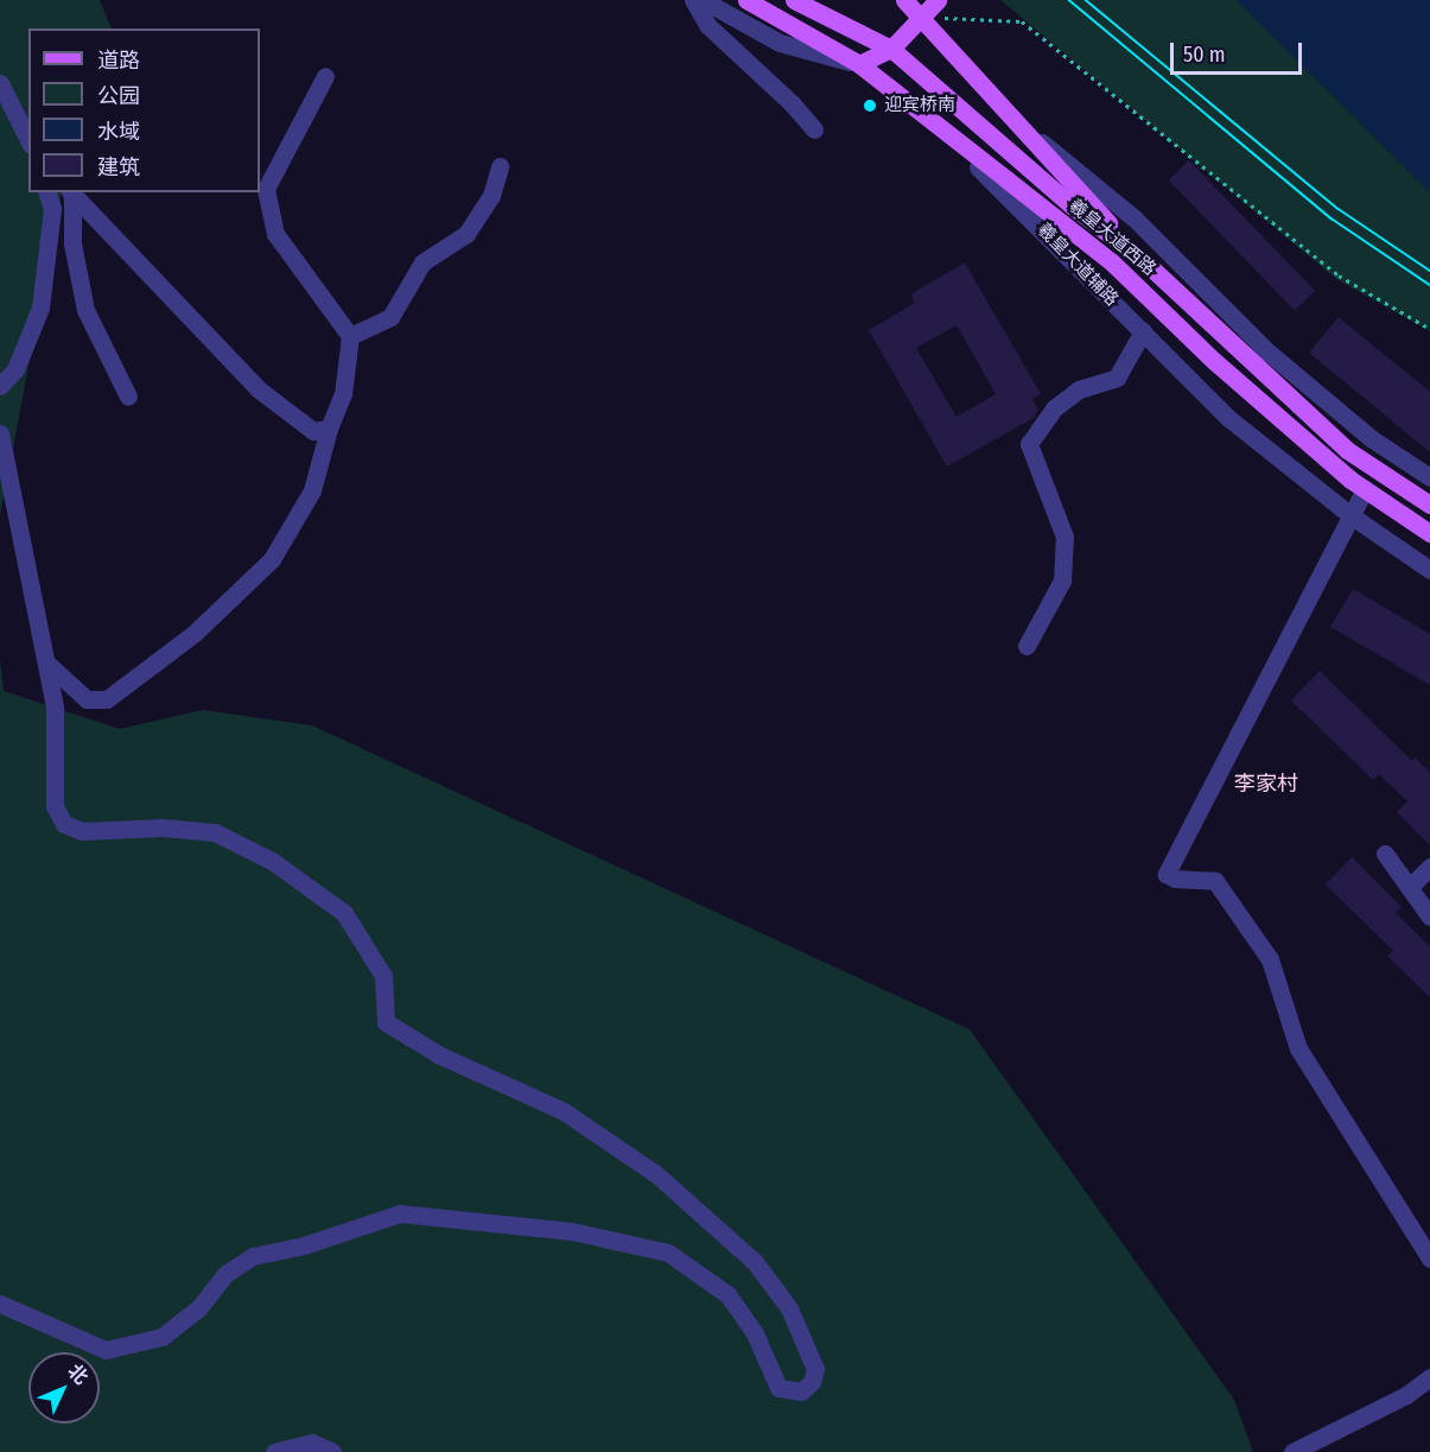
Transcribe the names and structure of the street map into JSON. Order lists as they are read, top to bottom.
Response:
{
  "streets": {
    "main road": ["羲皇大道西路"],
    "street": ["羲皇大道辅路"]
  },
  "crossings": [
    ["羲皇大道西路", "羲皇大道辅路"]
  ],
  "districts": ["李家村"],
  "places": ["迎宾桥南"],
  "legend": [
    "道路",
    "公园",
    "水域",
    "建筑"
  ],
  "scale_bar": "50 m",
  "north": "top right"
}
